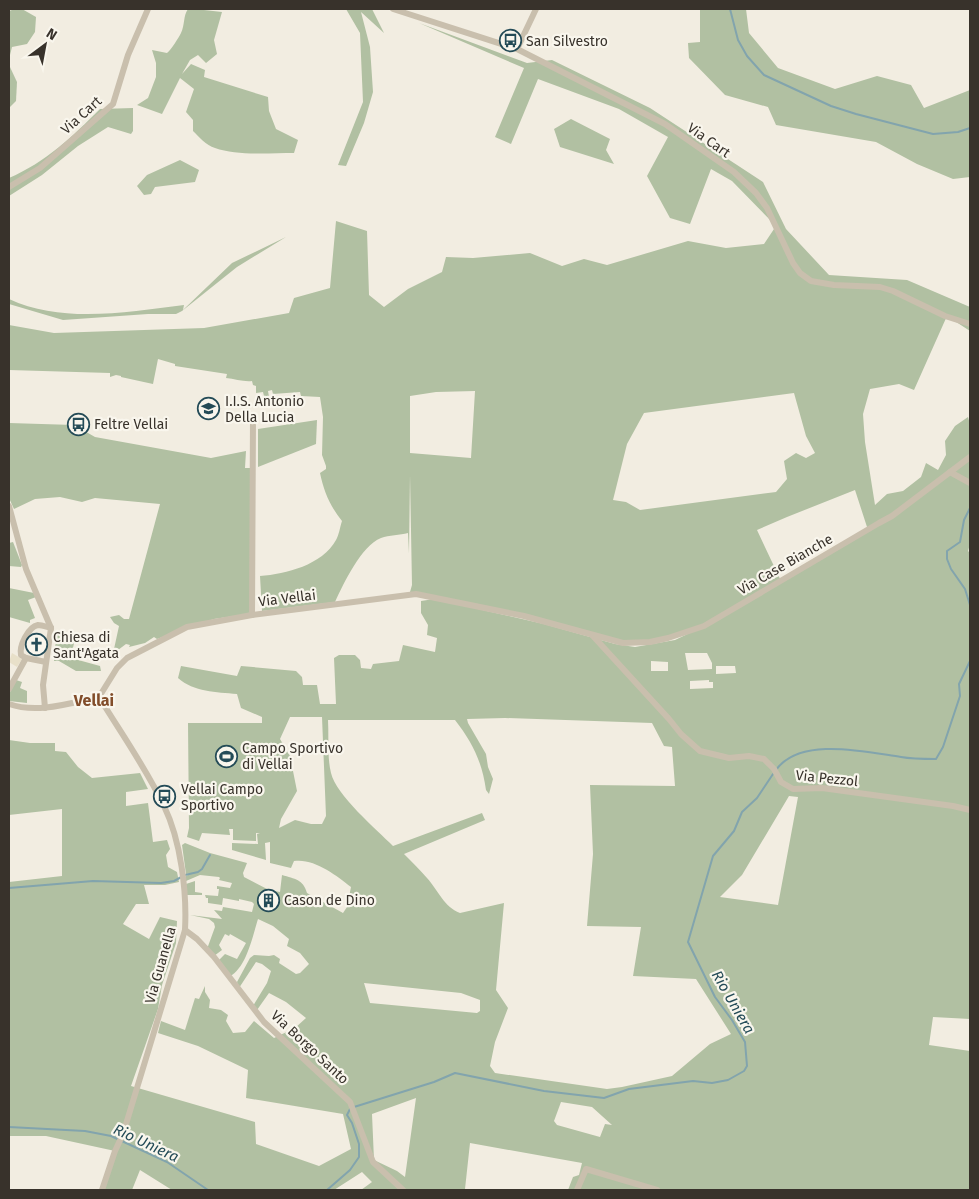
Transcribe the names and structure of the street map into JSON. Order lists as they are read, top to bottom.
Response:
{
  "streets": {
    "street": [
      "Via Cart",
      "Via Case Bianche",
      "Via Vellai",
      "Via Pezzol",
      "Via Guanella",
      "Via Borgo Santo"
    ]
  },
  "crossings": [
    ["Via Case Bianche", "Via Vellai"],
    ["Via Case Bianche", "Via Pezzol"],
    ["Via Vellai", "Via Pezzol"],
    ["Via Vellai", "Via Guanella"],
    ["Via Guanella", "Via Borgo Santo"]
  ],
  "districts": ["Vellai"],
  "water": ["Rio Uniera"],
  "places": {
    "bus stop": ["San Silvestro", "Feltre Vellai", "Vellai Campo Sportivo"],
    "school or university": ["I.I.S. Antonio Della Lucia"],
    "church": ["Chiesa di Sant'Agata"],
    "sports": ["Campo Sportivo di Vellai"],
    "building": ["Cason de Dino"]
  },
  "north": "top right"
}
